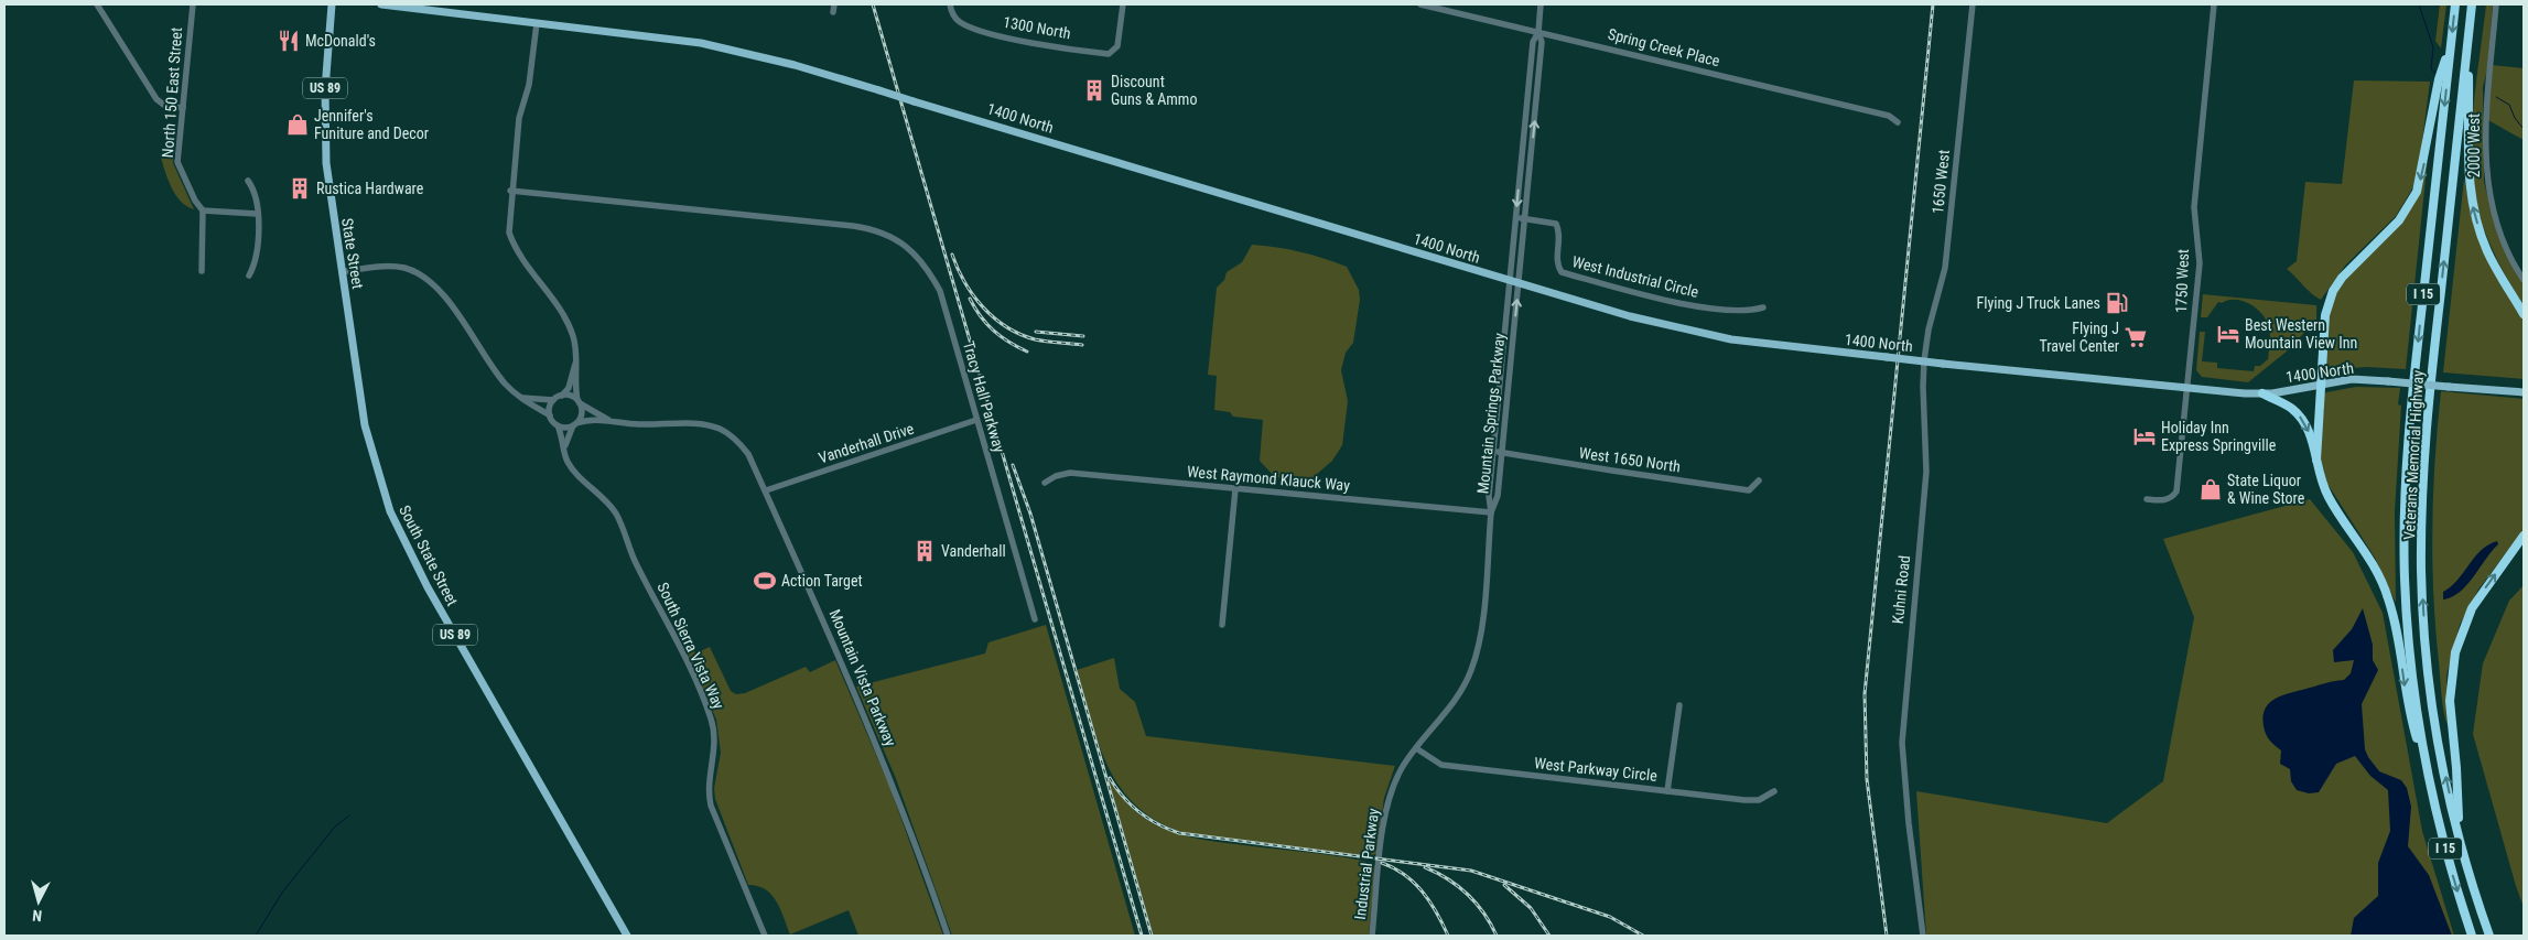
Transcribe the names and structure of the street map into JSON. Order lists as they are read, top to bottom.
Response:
{
  "streets": {
    "highway": ["I 15", "Veterans Memorial Highway"],
    "main road": [
      "US 89",
      "1400 North",
      "State Street",
      "South State Street"
    ],
    "street": [
      "1300 North",
      "Spring Creek Place",
      "North 150 East Street",
      "2000 West",
      "1650 West",
      "West Industrial Circle",
      "1750 West",
      "Tracy Hall Parkway",
      "Mountain Springs Parkway",
      "Vanderhall Drive",
      "West 1650 North",
      "West Raymond Klauck Way",
      "Kuhni Road",
      "South Sierra Vista Way",
      "Mountain Vista Parkway",
      "West Parkway Circle",
      "Industrial Parkway"
    ]
  },
  "crossings": [
    ["Spring Creek Place", "Mountain Springs Parkway"],
    ["1400 North", "1750 West"],
    ["1400 North", "Mountain Springs Parkway"],
    ["1650 West", "Kuhni Road"],
    ["State Street", "South State Street"],
    ["West Industrial Circle", "Mountain Springs Parkway"],
    ["Tracy Hall Parkway", "Vanderhall Drive"],
    ["Mountain Springs Parkway", "West 1650 North"],
    ["Mountain Springs Parkway", "West Raymond Klauck Way"],
    ["Mountain Springs Parkway", "Industrial Parkway"],
    ["Vanderhall Drive", "Mountain Vista Parkway"],
    ["West Raymond Klauck Way", "Industrial Parkway"],
    ["South Sierra Vista Way", "Mountain Vista Parkway"],
    ["West Parkway Circle", "Industrial Parkway"]
  ],
  "places": {
    "restaurant": ["McDonald's"],
    "building": ["Discount Guns & Ammo", "Rustica Hardware", "Vanderhall"],
    "shop": ["Jennifer's Funiture and Decor", "State Liquor & Wine Store"],
    "fuel station": ["Flying J Truck Lanes"],
    "hotel": ["Best Western Mountain View Inn", "Holiday Inn Express Springville"],
    "supermarket": ["Flying J Travel Center"],
    "sports": ["Action Target"]
  },
  "north": "bottom"
}
